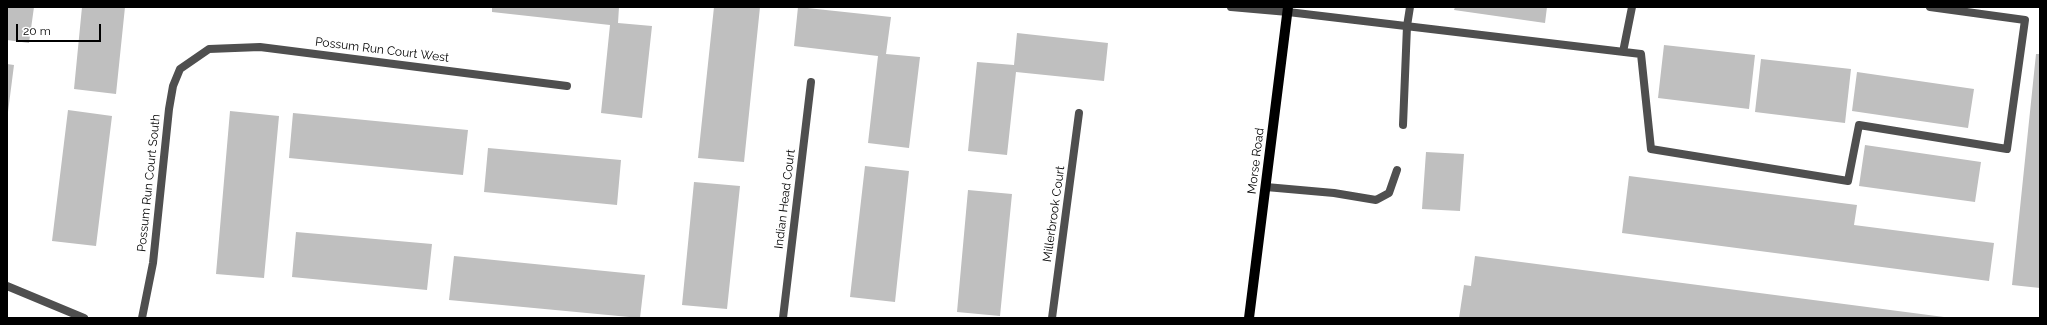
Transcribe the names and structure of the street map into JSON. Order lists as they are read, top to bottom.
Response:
{
  "streets": {
    "main road": ["Morse Road"],
    "street": [
      "Possum Run Court West",
      "Possum Run Court South",
      "Indian Head Court",
      "Millerbrook Court"
    ]
  },
  "crossings": [
    ["Possum Run Court West", "Possum Run Court South"]
  ],
  "scale_bar": "20 m"
}
